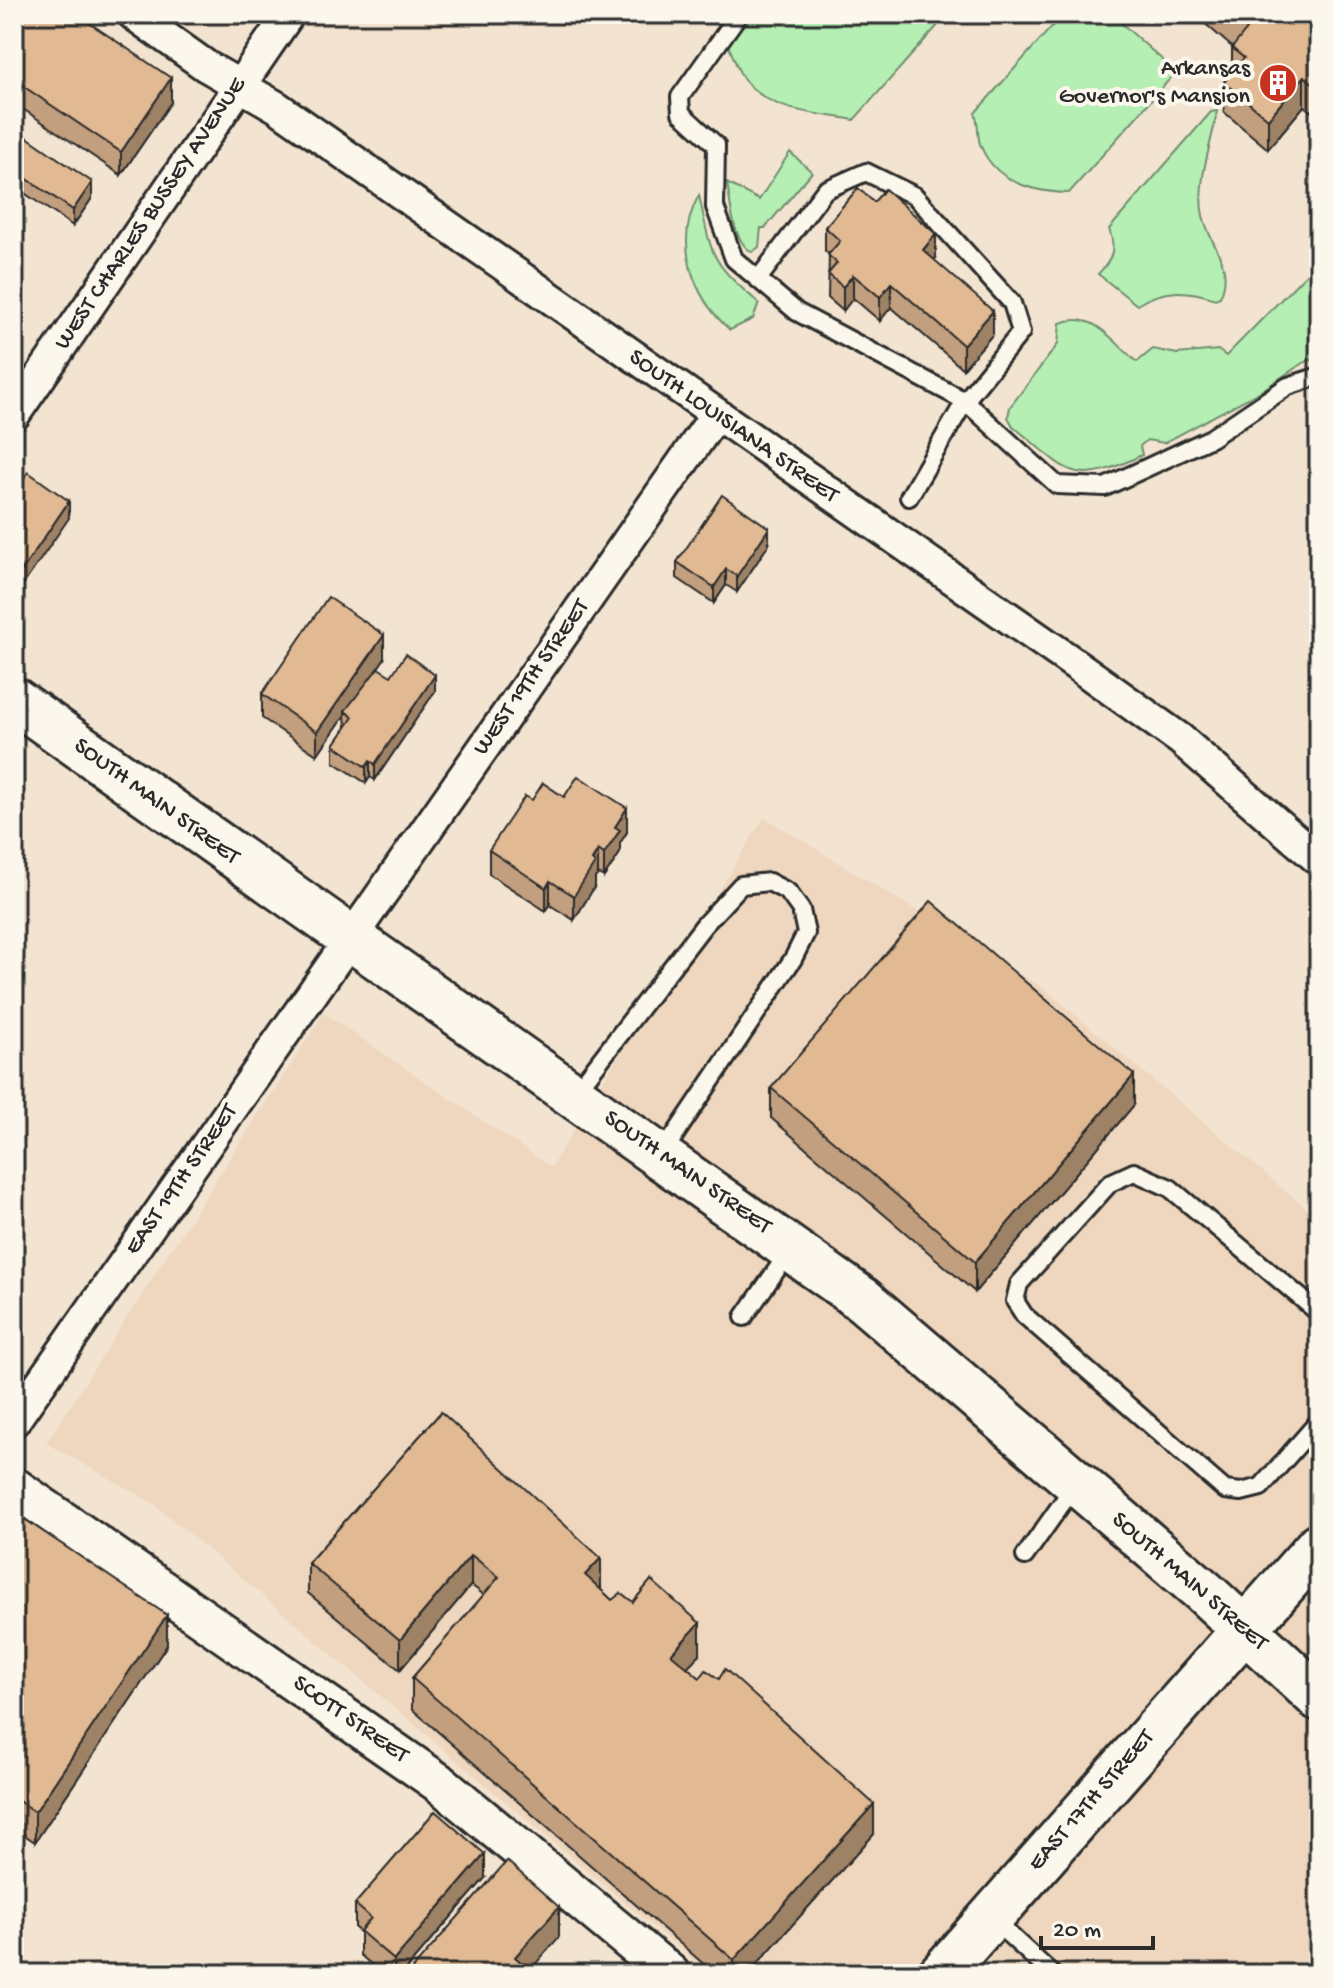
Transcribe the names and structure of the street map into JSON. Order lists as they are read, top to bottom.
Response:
{
  "streets": {
    "main road": ["SOUTH MAIN STREET", "EAST 17TH STREET"],
    "street": [
      "WEST CHARLES BUSSEY AVENUE",
      "SOUTH LOUISIANA STREET",
      "WEST 19TH STREET",
      "EAST 19TH STREET",
      "SCOTT STREET"
    ]
  },
  "crossings": [
    ["WEST CHARLES BUSSEY AVENUE", "SOUTH LOUISIANA STREET"],
    ["SOUTH LOUISIANA STREET", "WEST 19TH STREET"],
    ["WEST 19TH STREET", "SOUTH MAIN STREET"],
    ["WEST 19TH STREET", "EAST 19TH STREET"],
    ["SOUTH MAIN STREET", "EAST 19TH STREET"],
    ["SOUTH MAIN STREET", "EAST 17TH STREET"]
  ],
  "places": {
    "building": ["Arkansas Governor's Mansion"]
  },
  "scale_bar": "20 m"
}
